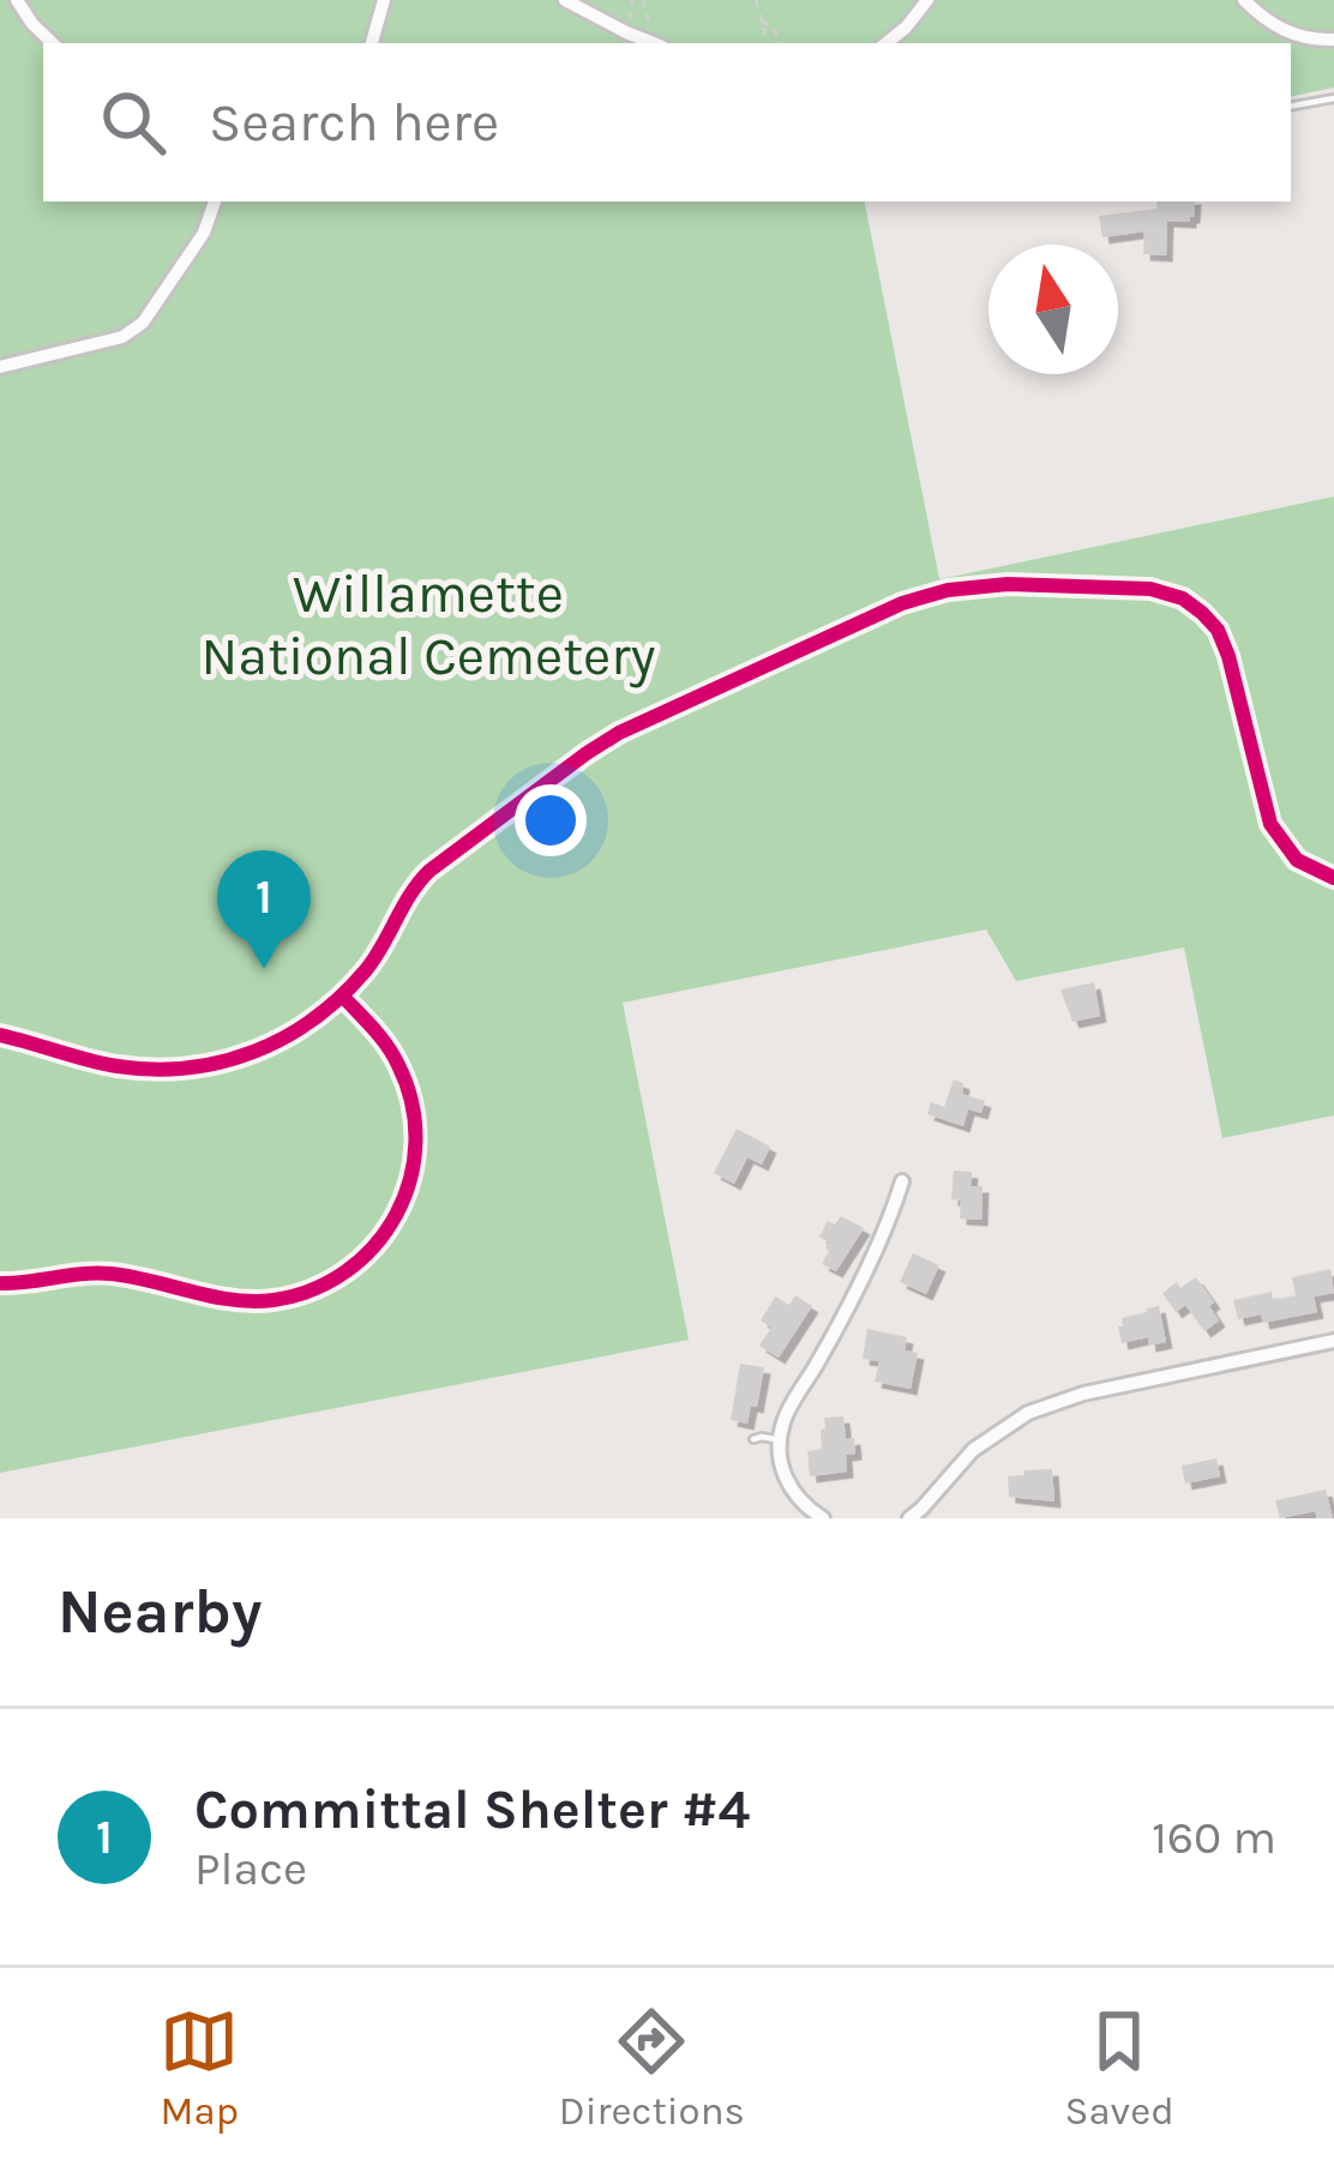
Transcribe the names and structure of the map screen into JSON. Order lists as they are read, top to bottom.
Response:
{
  "parks": ["Willamette National Cemetery"],
  "north": "top",
  "page": {
    "search": "Search here",
    "pins": "1",
    "heading": "Nearby",
    "list": [
      {
        "mark": "1",
        "name": "Committal Shelter #4",
        "note": "Place",
        "value": "160 m"
      }
    ],
    "nav": ["Map", "Directions", "Saved"]
  }
}
